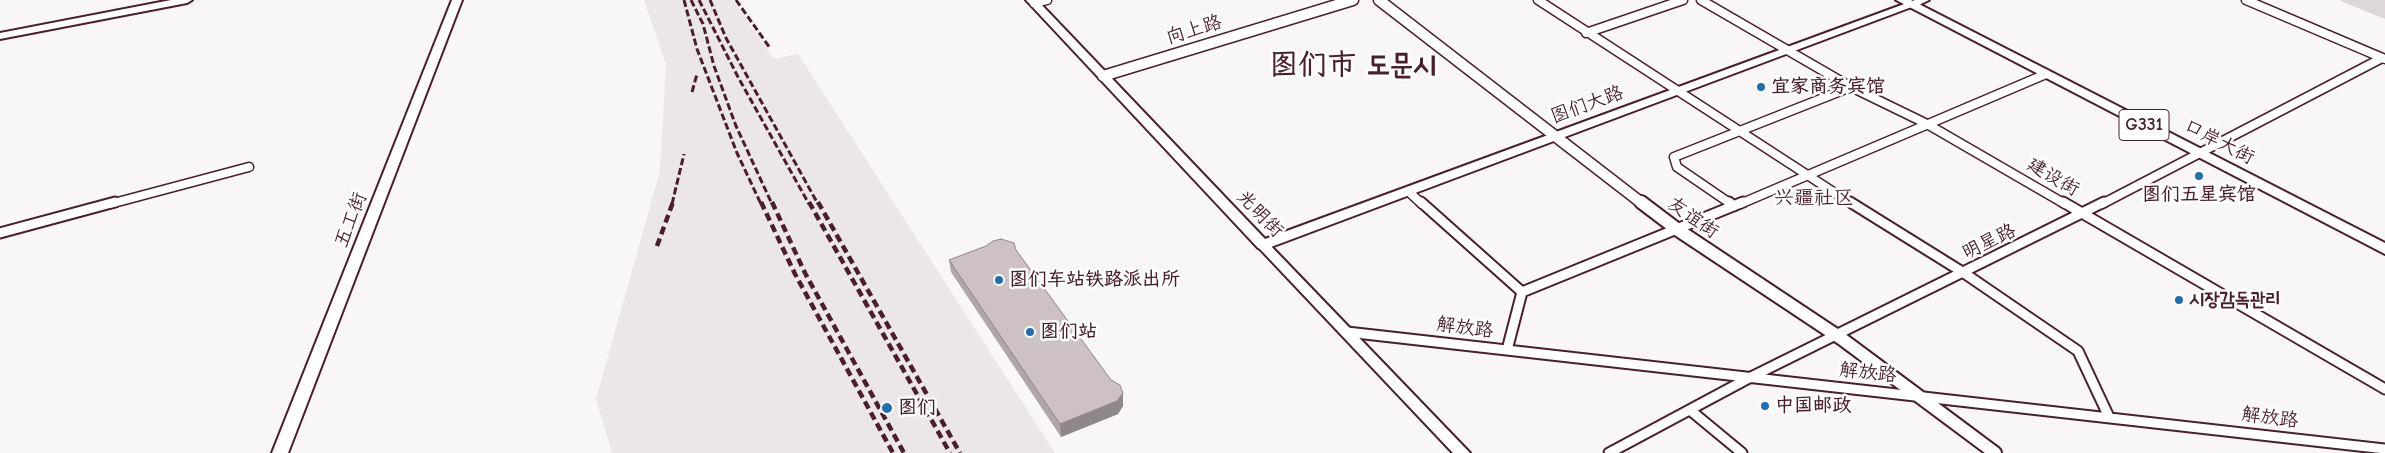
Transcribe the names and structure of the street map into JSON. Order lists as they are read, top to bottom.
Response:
{
  "streets": {
    "highway": ["G331", "口岸大街"],
    "main road": ["图们大路", "光明街", "五工街"],
    "street": [
      "向上路",
      "建设街",
      "友谊街",
      "明星路",
      "解放路"
    ]
  },
  "crossings": [
    ["向上路", "光明街"],
    ["图们大路", "口岸大街"],
    ["图们大路", "建设街"],
    ["图们大路", "光明街"],
    ["图们大路", "友谊街"],
    ["口岸大街", "明星路"],
    ["建设街", "明星路"],
    ["光明街", "解放路"],
    ["友谊街", "明星路"],
    ["友谊街", "解放路"],
    ["明星路", "解放路"]
  ],
  "districts": ["图们市 도문시", "兴疆社区"],
  "places": [
    "宜家商务宾馆",
    "图们五星宾馆",
    "图们车站铁路派出所",
    "시장감독관리",
    "图们站",
    "中国邮政",
    "图们"
  ]
}
